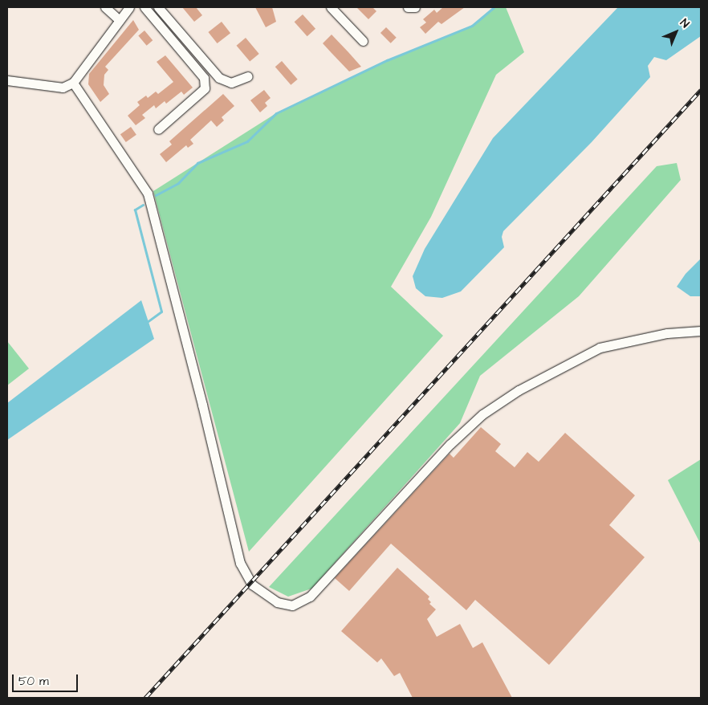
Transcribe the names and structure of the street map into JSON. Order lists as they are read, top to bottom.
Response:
{
  "scale_bar": "50 m",
  "north": "top right"
}
